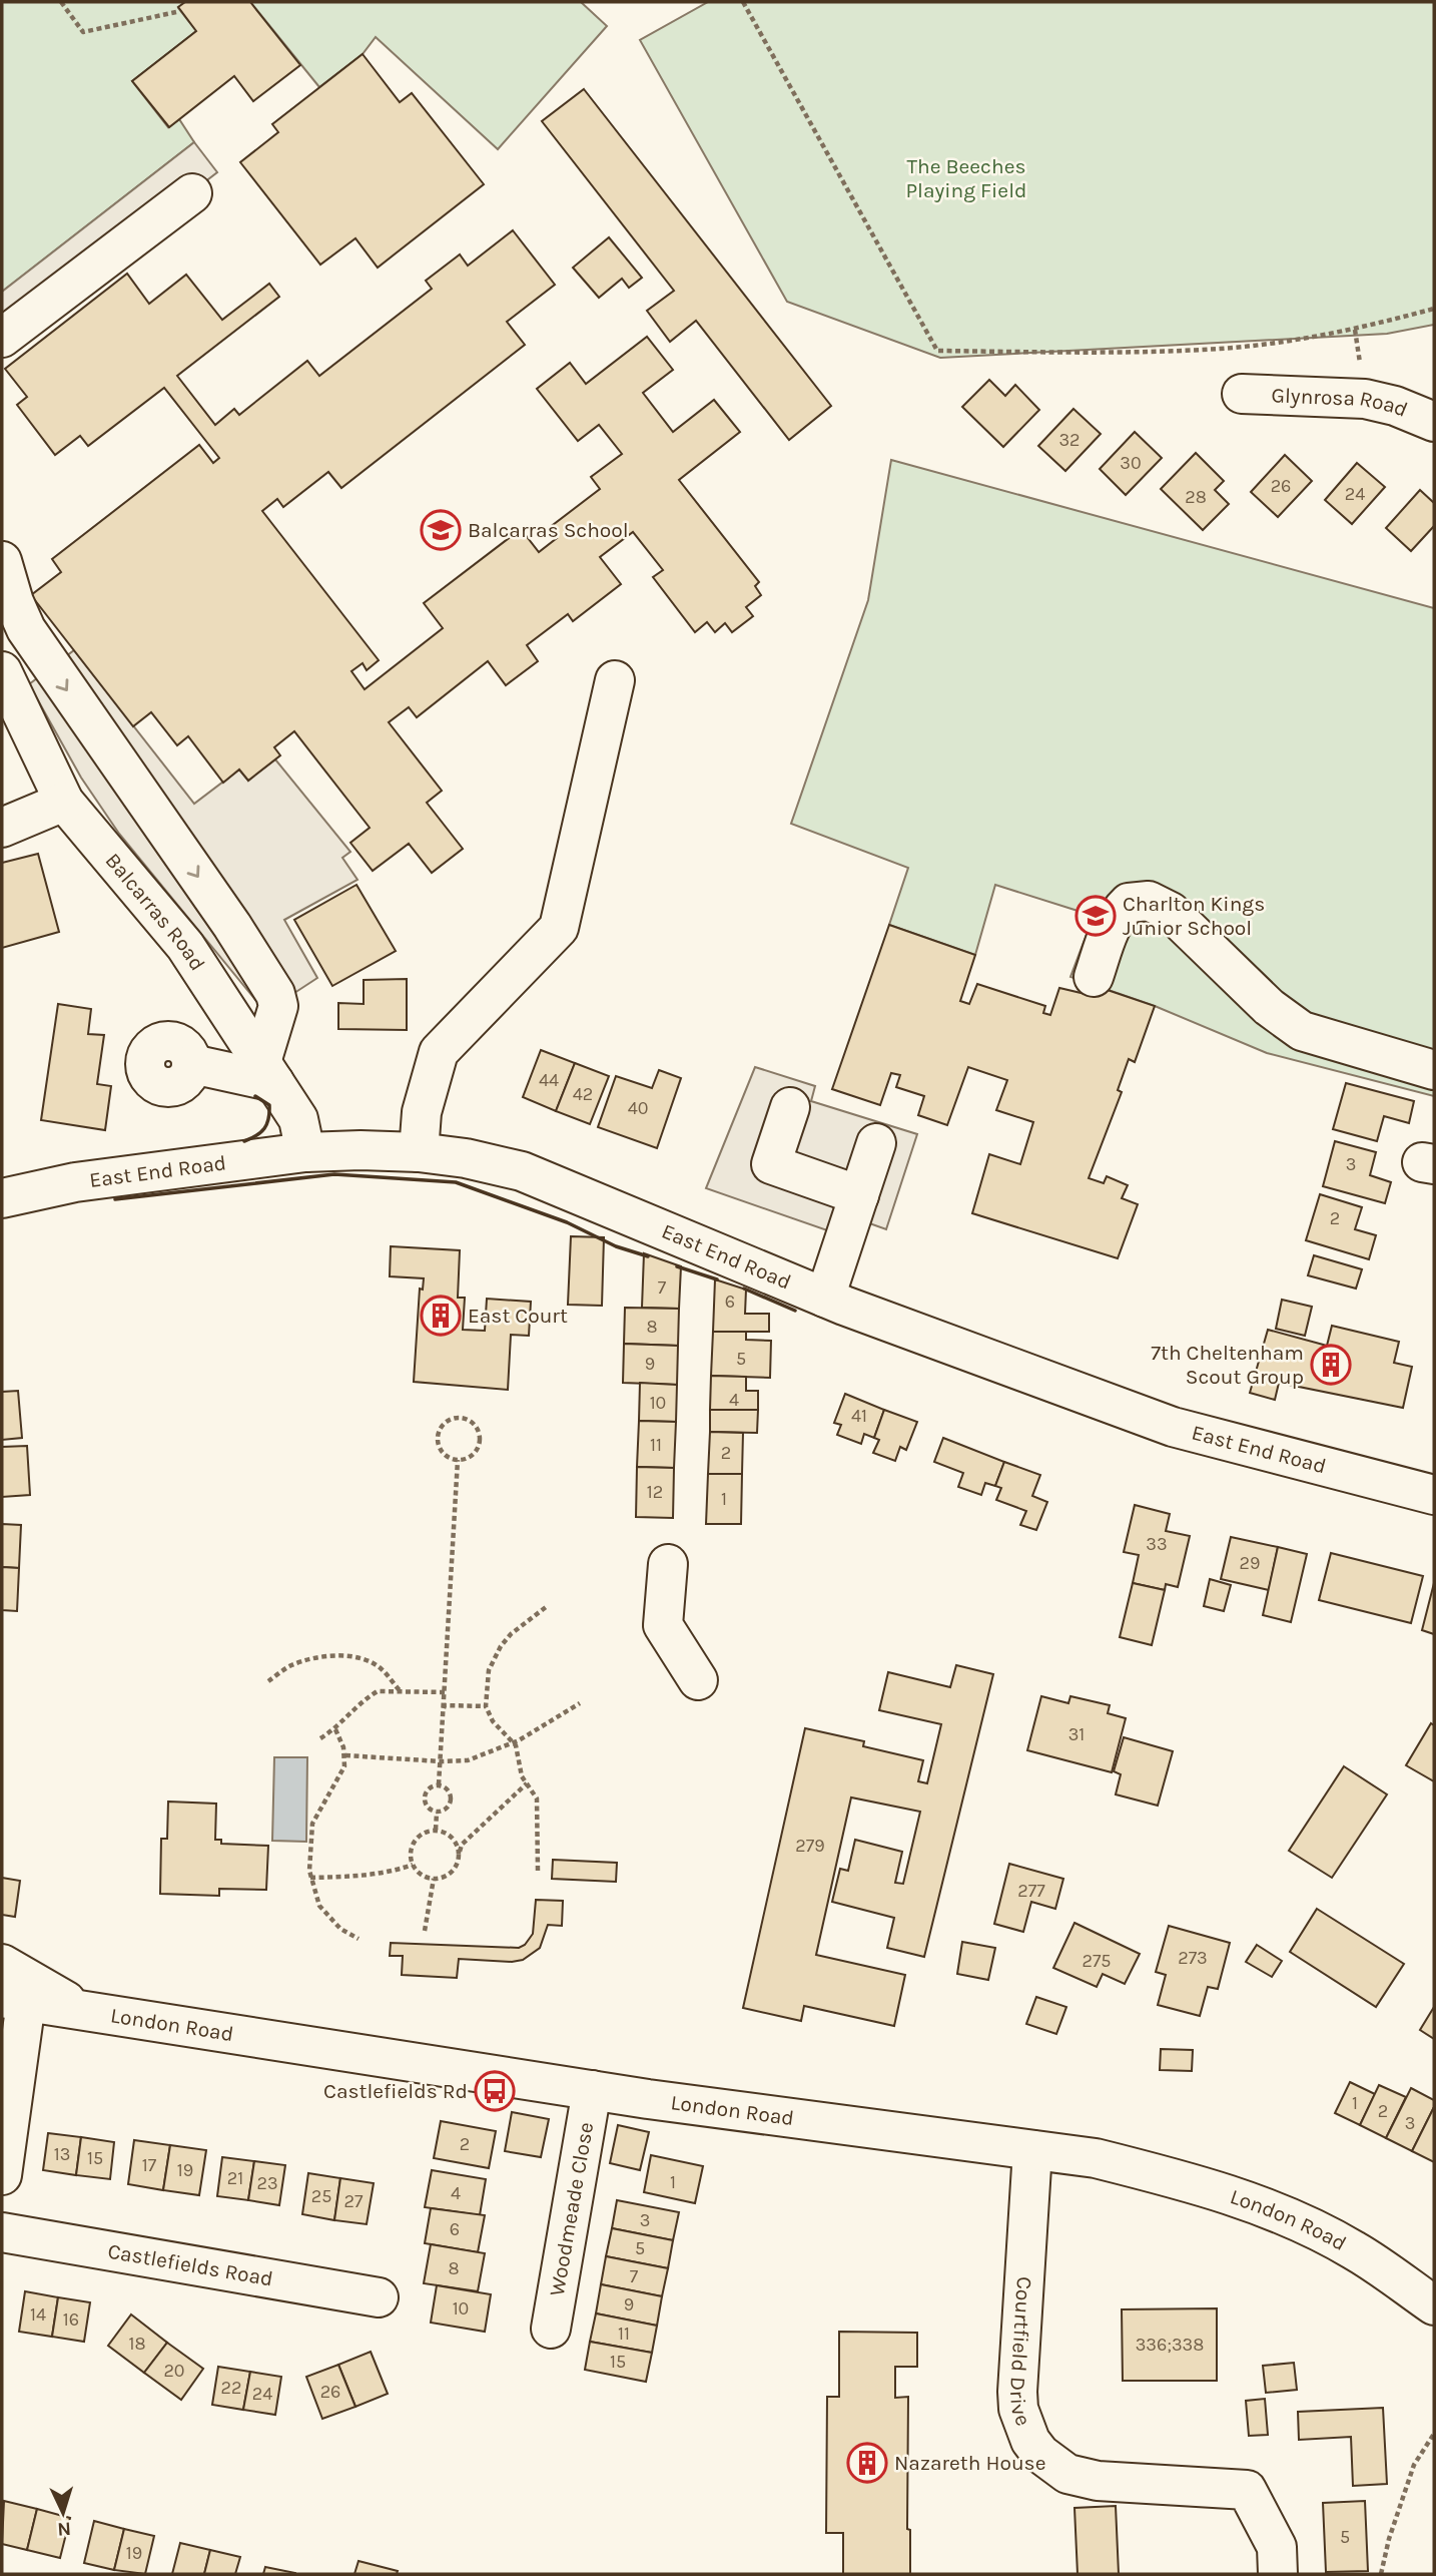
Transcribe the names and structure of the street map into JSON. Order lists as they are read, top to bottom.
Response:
{
  "streets": {
    "main road": [
      "Glynrosa Road",
      "Balcarras Road",
      "East End Road",
      "London Road",
      "Woodmeade Close",
      "Castlefields Road",
      "Courtfield Drive"
    ]
  },
  "crossings": [
    ["Balcarras Road", "East End Road"],
    ["London Road", "Woodmeade Close"],
    ["London Road", "Courtfield Drive"]
  ],
  "parks": ["The Beeches Playing Field"],
  "places": {
    "school or university": ["Balcarras School", "Charlton Kings Junior School"],
    "building": ["East Court", "7th Cheltenham Scout Group", "Nazareth House"],
    "bus stop": ["Castlefields Rd"]
  },
  "house_numbers": [
    "32",
    "30",
    "26",
    "24",
    "28",
    "44",
    "42",
    "40",
    "3",
    "2",
    "7",
    "6",
    "8",
    "5",
    "9",
    "4",
    "10",
    "41",
    "11",
    "2",
    "12",
    "1",
    "33",
    "29",
    "31",
    "279",
    "277",
    "273",
    "275",
    "1",
    "2",
    "3",
    "2",
    "13",
    "15",
    "17",
    "19",
    "21",
    "1",
    "23",
    "4",
    "25",
    "27",
    "3",
    "6",
    "5",
    "8",
    "7",
    "9",
    "10",
    "14",
    "16",
    "11",
    "18",
    "336;338",
    "15",
    "20",
    "22",
    "26",
    "24",
    "5",
    "19"
  ],
  "north": "bottom"
}
